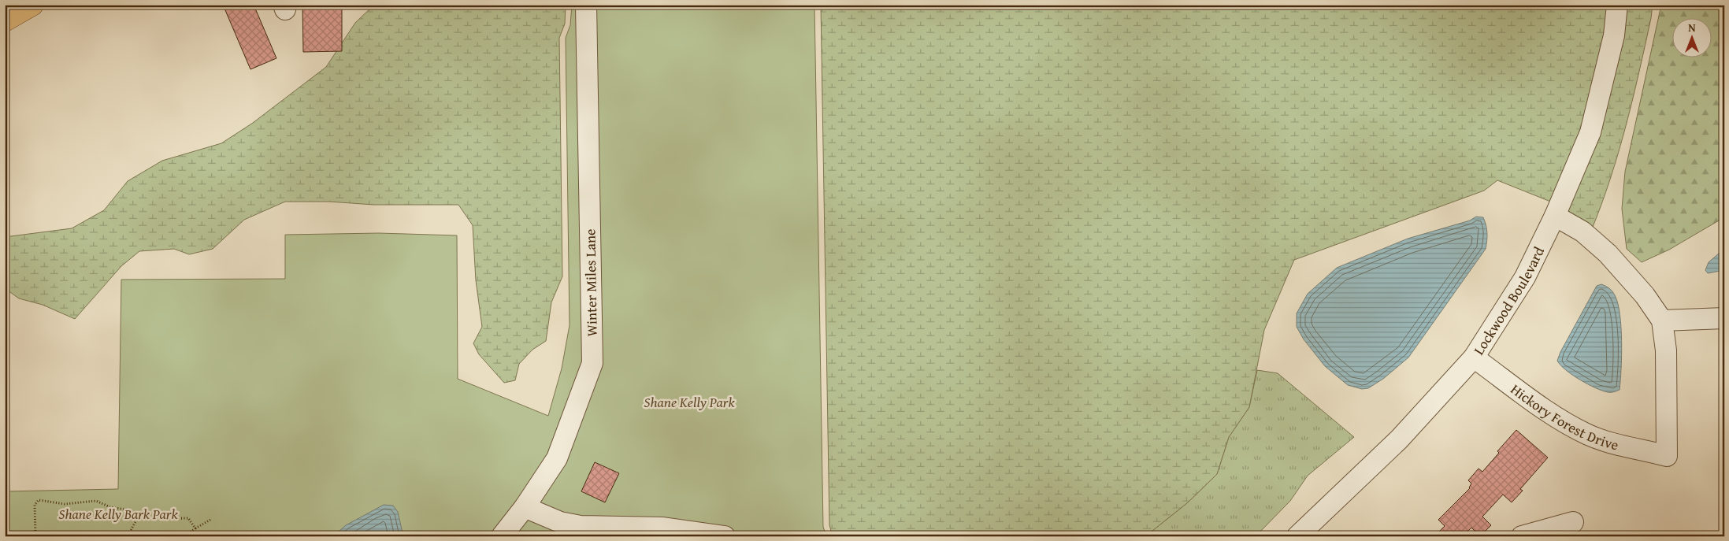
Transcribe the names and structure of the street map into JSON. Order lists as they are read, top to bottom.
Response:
{
  "streets": {
    "street": ["Winter Miles Lane", "Lockwood Boulevard", "Hickory Forest Drive"]
  },
  "crossings": [
    ["Lockwood Boulevard", "Hickory Forest Drive"]
  ],
  "parks": ["Shane Kelly Park", "Shane Kelly Bark Park"],
  "north": "top"
}
